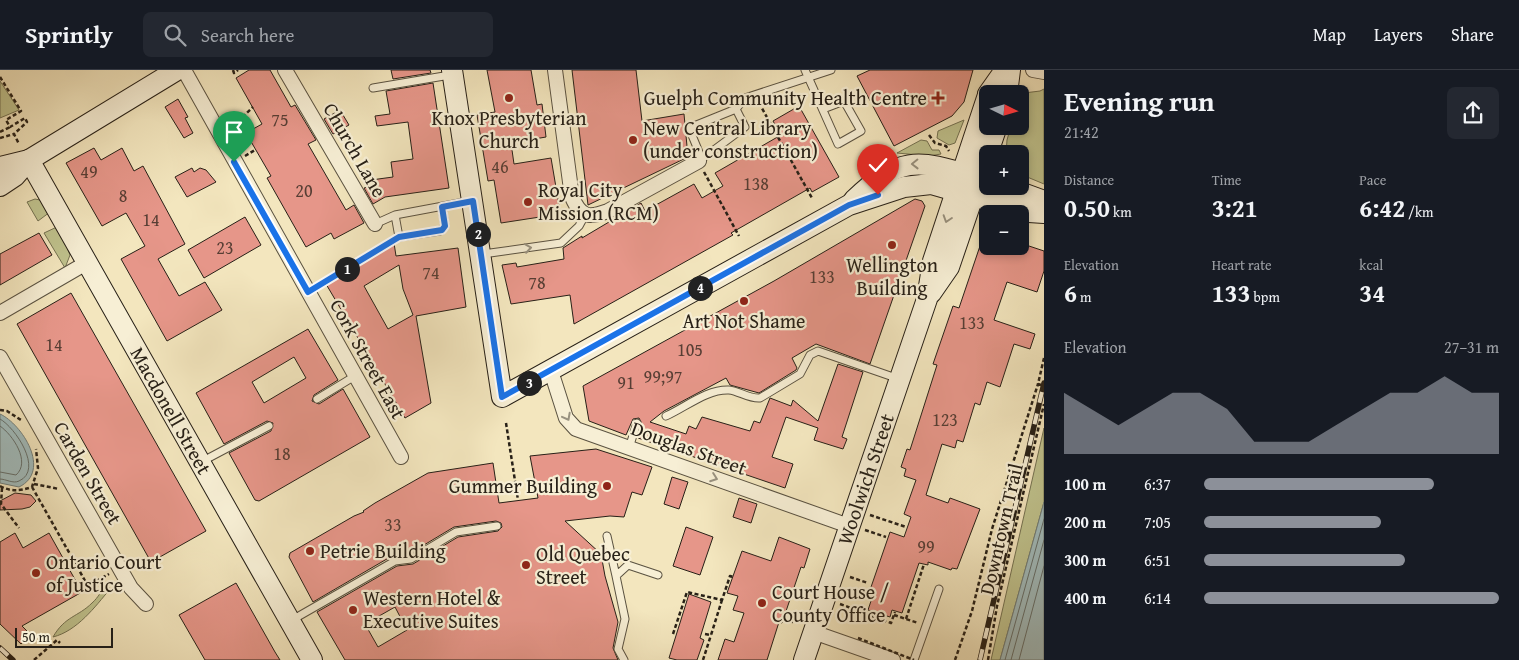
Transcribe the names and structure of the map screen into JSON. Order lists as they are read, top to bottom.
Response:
{
  "streets": {
    "main road": ["Macdonell Street", "Woolwich Street"],
    "street": [
      "Church Lane",
      "Cork Street East",
      "Douglas Street",
      "Carden Street"
    ],
    "path": ["Downtown Trail"]
  },
  "crossings": [
    ["Douglas Street", "Woolwich Street"]
  ],
  "one_way": ["Douglas Street"],
  "places": {
    "other": [
      "Knox Presbyterian Church",
      "New Central Library (under construction)",
      "Royal City Mission (RCM)",
      "Wellington Building",
      "Art Not Shame",
      "Gummer Building",
      "Petrie Building",
      "Old Quebec Street",
      "Ontario Court of Justice",
      "Court House / County Office",
      "Western Hotel & Executive Suites"
    ],
    "health": ["Guelph Community Health Centre"]
  },
  "house_numbers": [
    "75",
    "46",
    "49",
    "138",
    "20",
    "8",
    "14",
    "23",
    "74",
    "133",
    "78",
    "133",
    "14",
    "105",
    "99;97",
    "91",
    "123",
    "18",
    "33",
    "99"
  ],
  "scale_bar": "50 m",
  "north": "right",
  "page": {
    "header": "Sprintly",
    "search": "Search here",
    "nav": ["Map", "Layers", "Share"],
    "heading": ["Evening run", "21:42"],
    "map_buttons": ["+", "−"],
    "stats": [
      ["Distance", "0.50 km"],
      ["Time", "3:21"],
      ["Pace", "6:42 /km"],
      ["Elevation", "6 m"],
      ["Heart rate", "133 bpm"],
      ["kcal", "34"]
    ],
    "pins": [
      "2",
      "1",
      "4",
      "3"
    ],
    "chart": ["Elevation", "27–31 m"],
    "list": [
      {
        "name": "100 m",
        "note": "6:37"
      },
      {
        "name": "200 m",
        "note": "7:05"
      },
      {
        "name": "300 m",
        "note": "6:51"
      },
      {
        "name": "400 m",
        "note": "6:14"
      }
    ],
    "scale": "50 m"
  }
}
